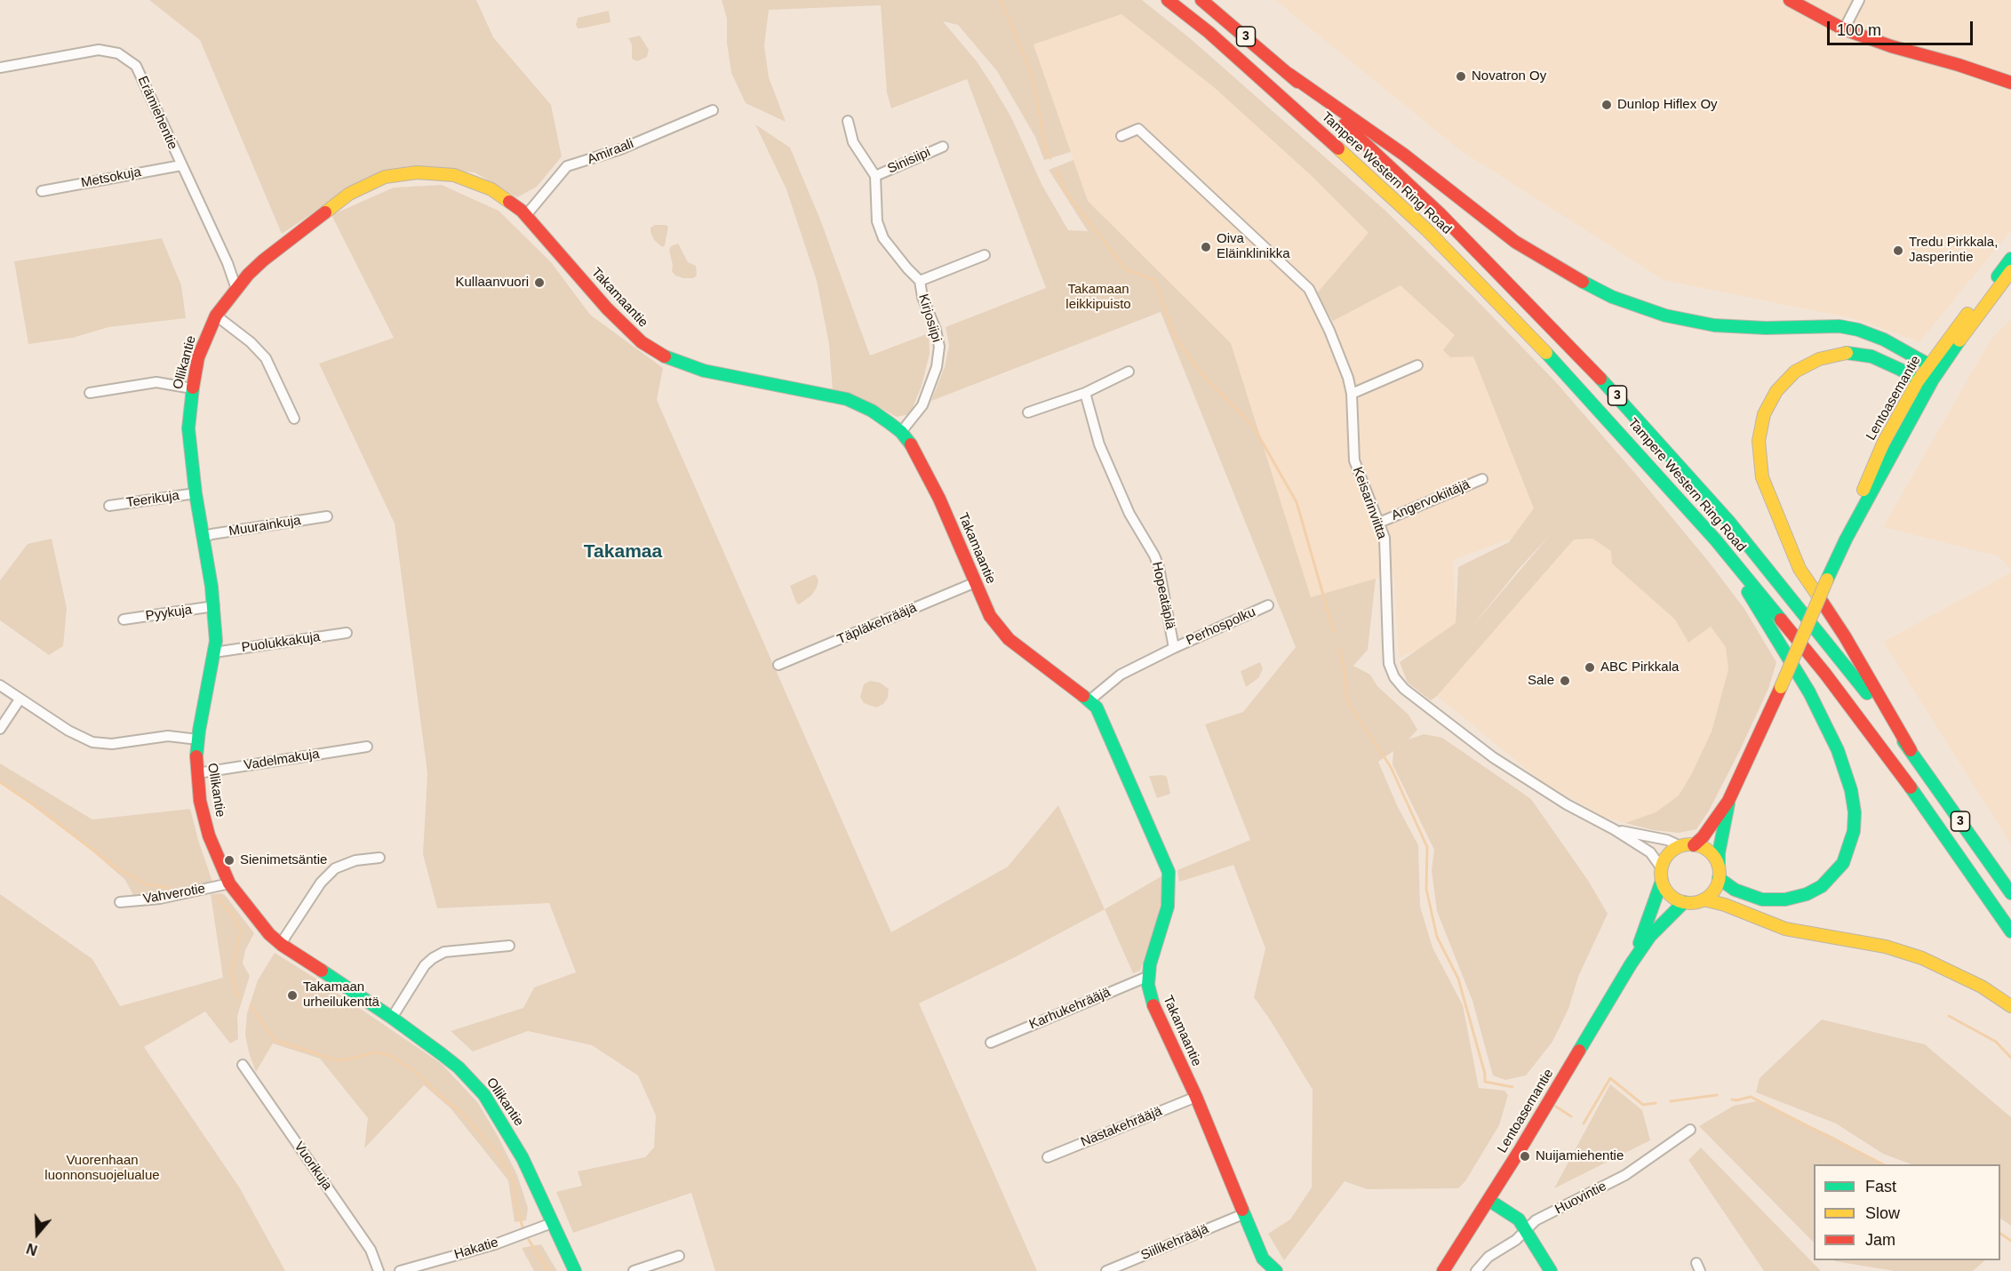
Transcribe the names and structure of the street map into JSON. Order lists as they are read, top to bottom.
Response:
{
  "streets": {
    "main road": [
      "3",
      "Tampere Western Ring Road",
      "Takamaantie",
      "Ollikantie",
      "Lentoasemantie"
    ],
    "street": [
      "Erämiehentie",
      "Amiraali",
      "Sinisiipi",
      "Metsokuja",
      "Kirjosiipi",
      "Teerikuja",
      "Angervokiitäjä",
      "Keisarinviitta",
      "Muurainkuja",
      "Hopeatäplä",
      "Pyykuja",
      "Täpläkehrääjä",
      "Perhospolku",
      "Puolukkakuja",
      "Vadelmakuja",
      "Vahverotie",
      "Karhukehrääjä",
      "Nastakehrääjä",
      "Vuorikuja",
      "Huovintie",
      "Siilikehrääjä",
      "Hakatie"
    ]
  },
  "crossings": [
    ["Erämiehentie", "Metsokuja"],
    ["Erämiehentie", "Ollikantie"],
    ["Amiraali", "Takamaantie"],
    ["Sinisiipi", "Kirjosiipi"],
    ["Takamaantie", "Kirjosiipi"],
    ["Takamaantie", "Ollikantie"],
    ["Takamaantie", "Hopeatäplä"],
    ["Takamaantie", "Täpläkehrääjä"],
    ["Takamaantie", "Karhukehrääjä"],
    ["Takamaantie", "Nastakehrääjä"],
    ["Takamaantie", "Siilikehrääjä"],
    ["Ollikantie", "Teerikuja"],
    ["Ollikantie", "Muurainkuja"],
    ["Ollikantie", "Pyykuja"],
    ["Ollikantie", "Puolukkakuja"],
    ["Ollikantie", "Vadelmakuja"],
    ["Ollikantie", "Vahverotie"],
    ["Ollikantie", "Hakatie"],
    ["Lentoasemantie", "Keisarinviitta"],
    ["Angervokiitäjä", "Keisarinviitta"],
    ["Hopeatäplä", "Perhospolku"]
  ],
  "districts": ["Takamaa"],
  "parks": ["Takamaan leikkipuisto", "Vuorenhaan luonnonsuojelualue"],
  "places": [
    "Novatron Oy",
    "Dunlop Hiflex Oy",
    "Oiva Eläinklinikka",
    "Tredu Pirkkala, Jasperintie",
    "Kullaanvuori",
    "ABC Pirkkala",
    "Sale",
    "Sienimetsäntie",
    "Takamaan urheilukenttä",
    "Nuijamiehentie"
  ],
  "legend": ["Fast", "Slow", "Jam"],
  "scale_bar": "100 m",
  "north": "bottom"
}
